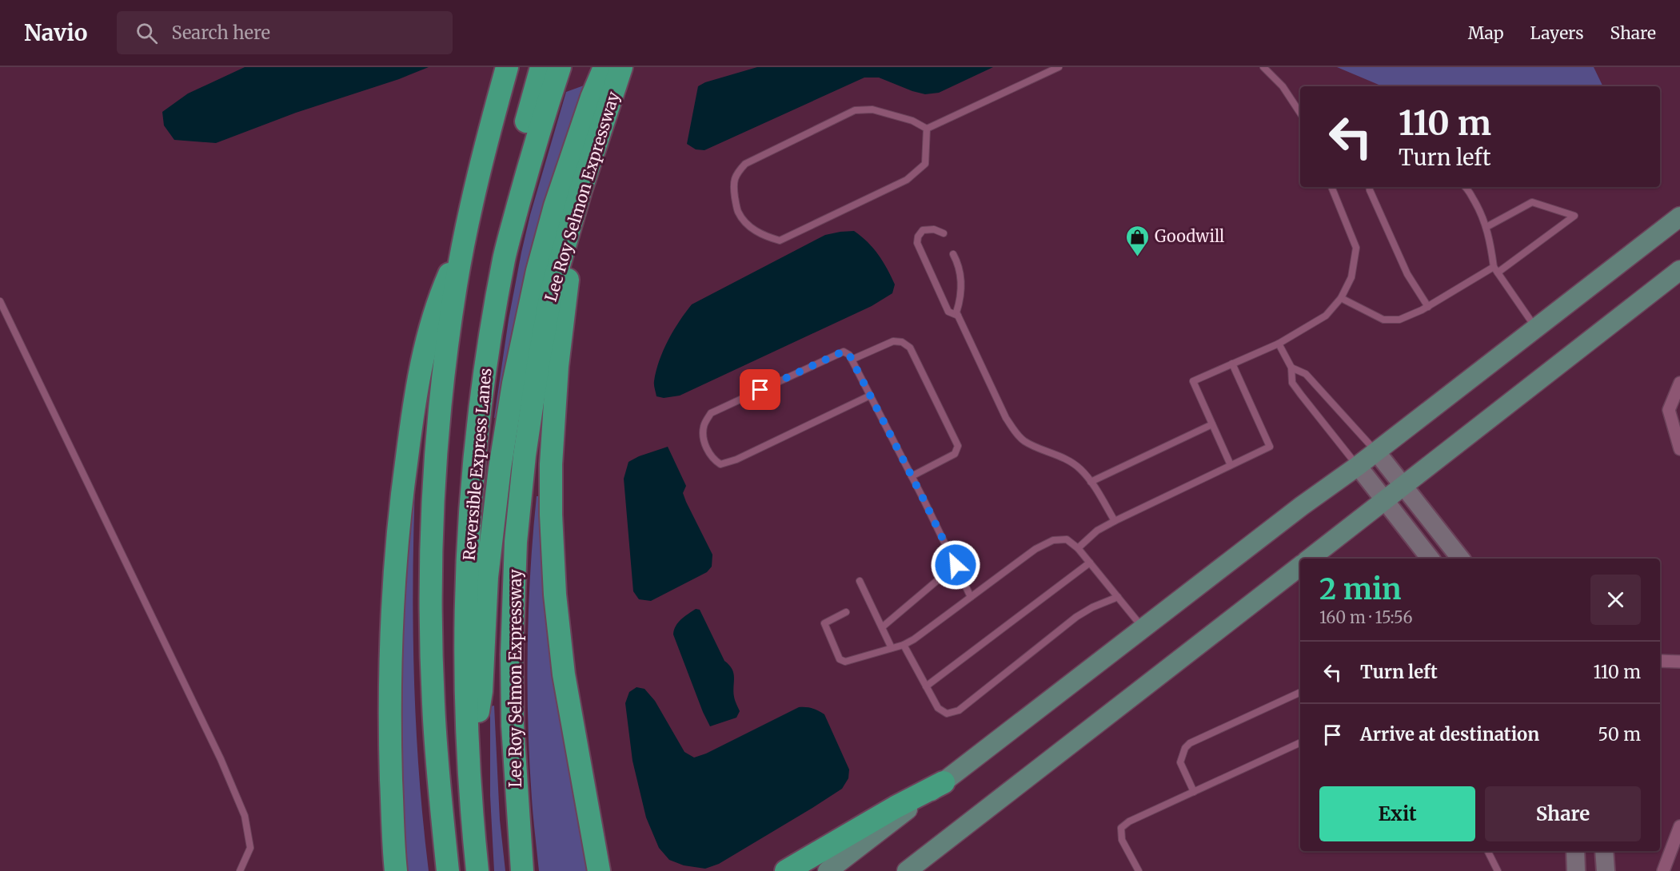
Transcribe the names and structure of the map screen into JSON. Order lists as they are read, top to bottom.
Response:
{
  "streets": {
    "highway": ["Lee Roy Selmon Expressway", "Reversible Express Lanes"]
  },
  "places": {
    "shop": ["Goodwill"]
  },
  "page": {
    "header": "Navio",
    "search": "Search here",
    "nav": ["Map", "Layers", "Share"],
    "turn": ["110 m", "Turn left"],
    "heading": ["2 min", "160 m · 15:56"],
    "list": [
      {
        "name": "Turn left",
        "value": "110 m"
      },
      {
        "name": "Arrive at destination",
        "value": "50 m"
      }
    ],
    "buttons": ["Exit", "Share"]
  }
}
